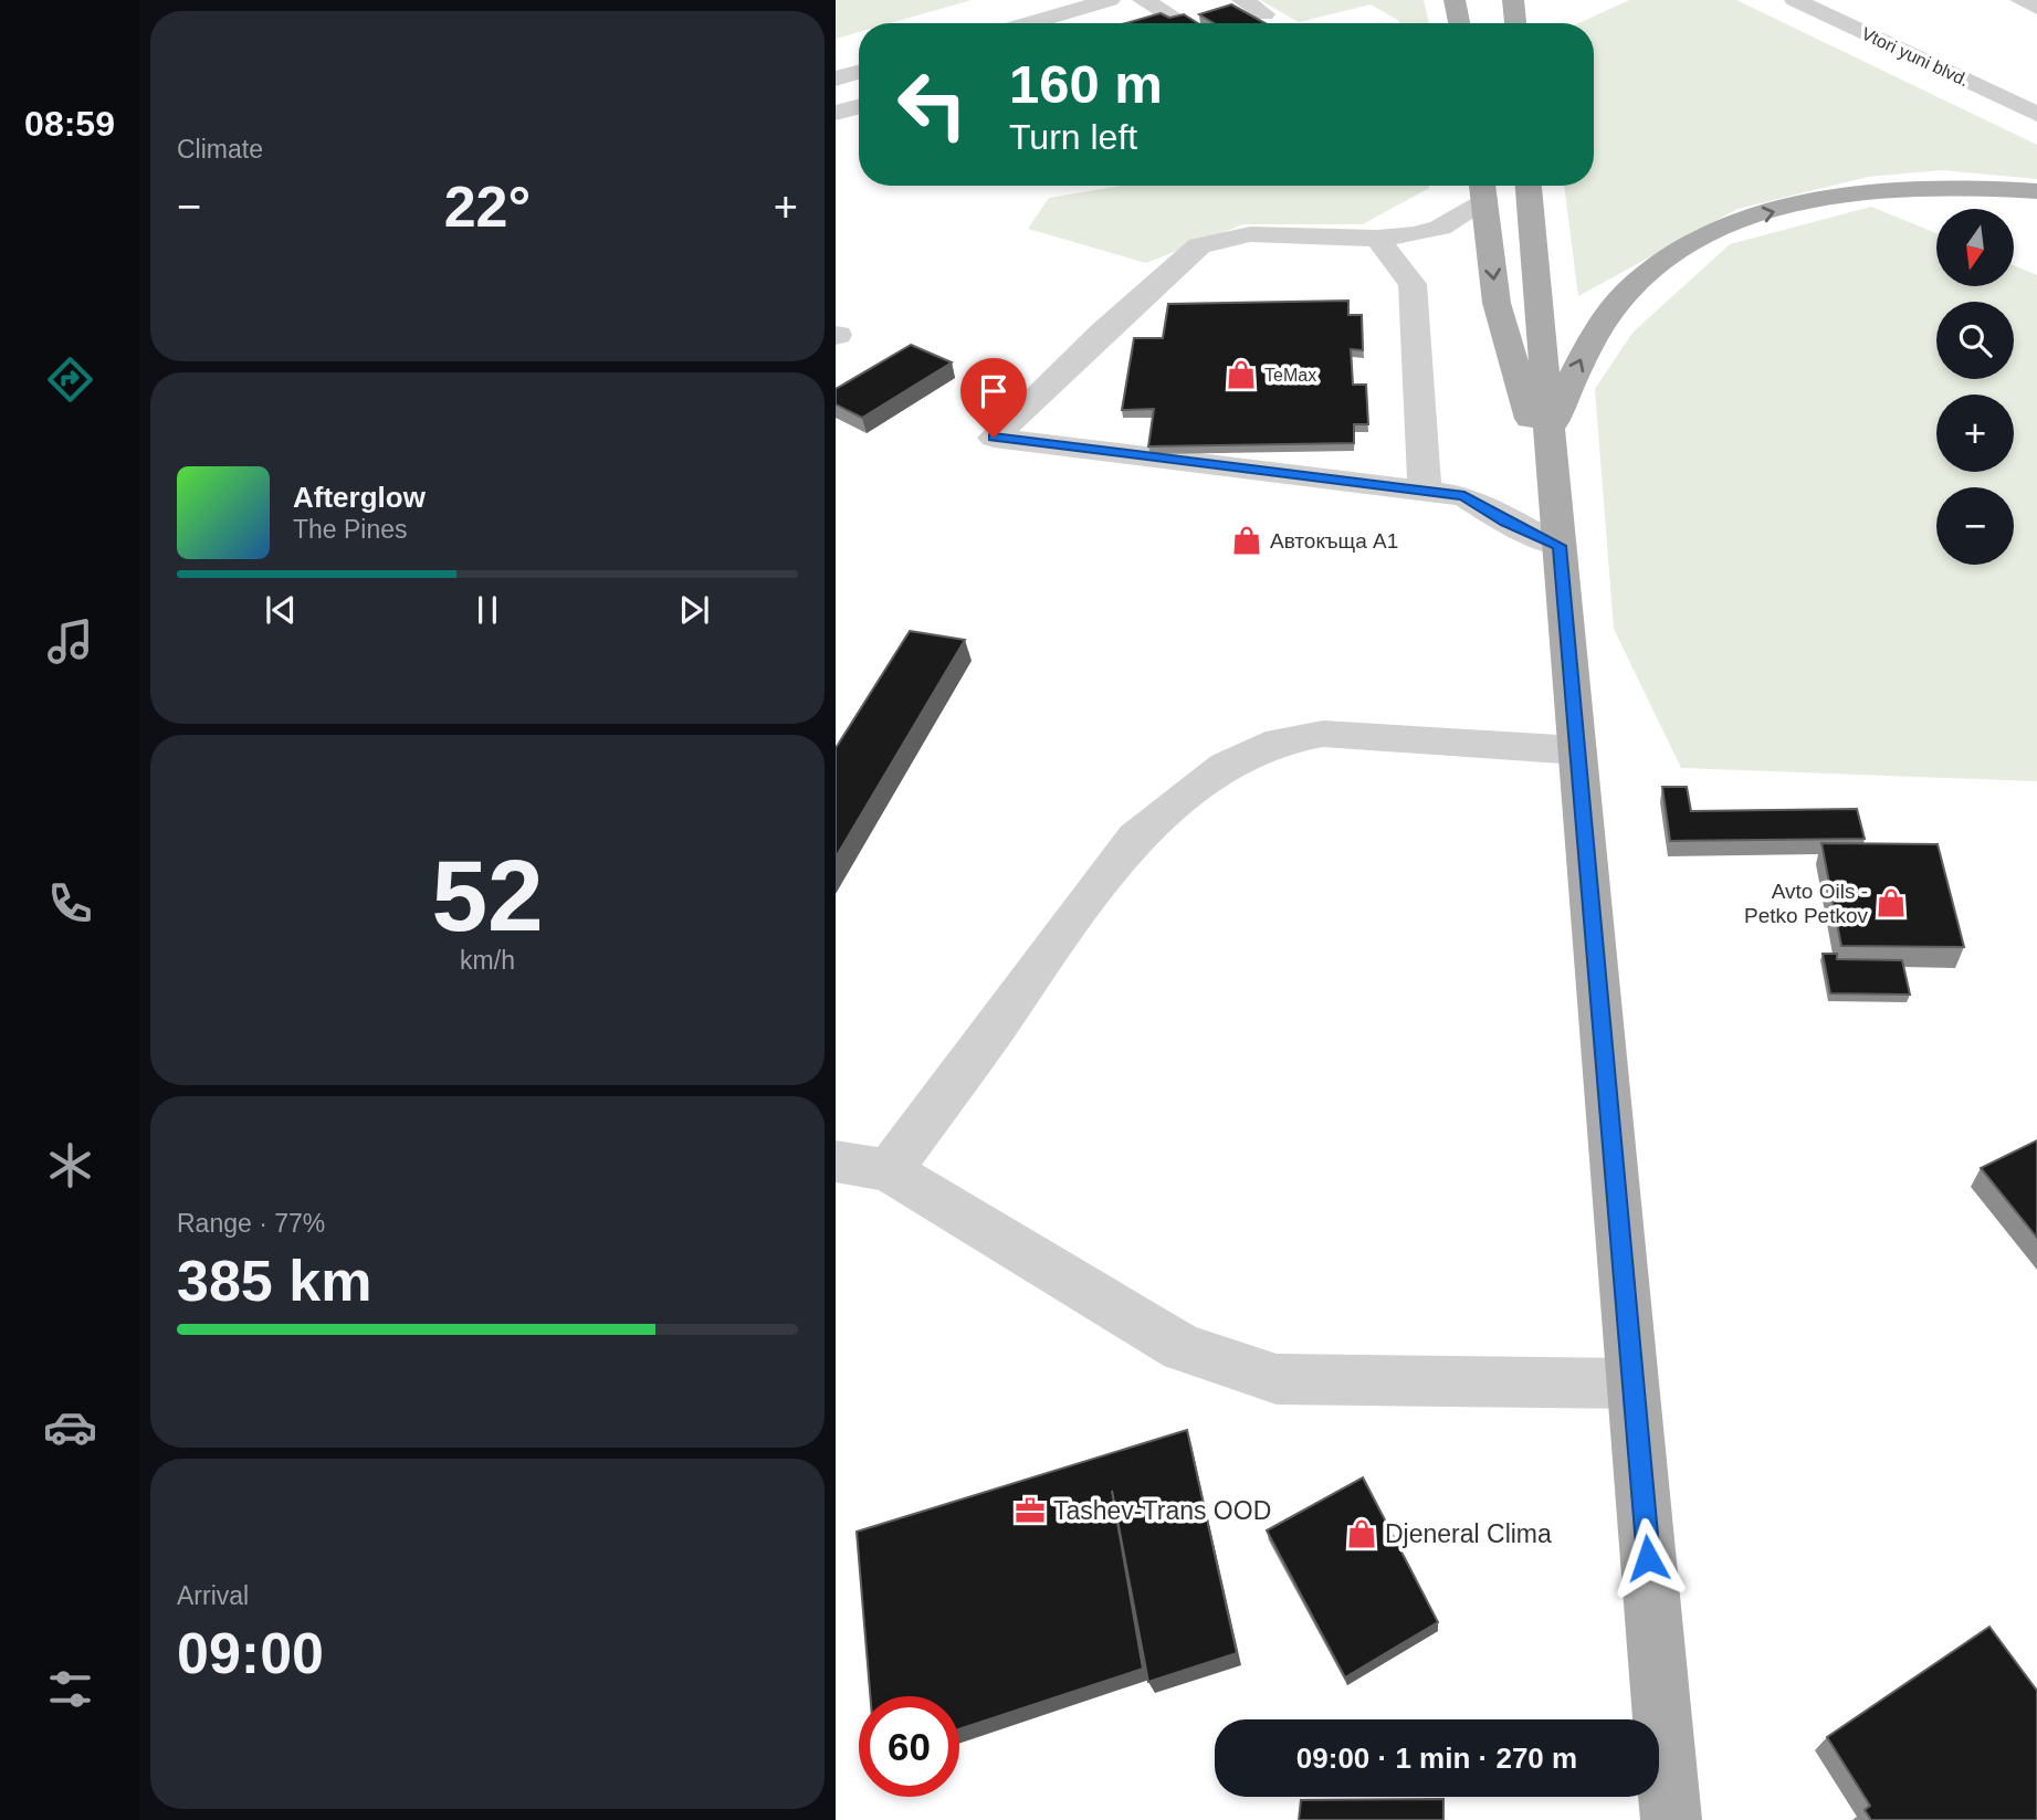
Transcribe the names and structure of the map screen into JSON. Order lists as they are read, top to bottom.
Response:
{
  "streets": {
    "street": ["Vtori yuni blvd."]
  },
  "places": {
    "shop": [
      "TeMax",
      "Автокъща А1",
      "Avto Oils - Petko Petkov",
      "Djeneral Clima"
    ],
    "office": ["Tashev-Trans OOD"]
  },
  "north": "bottom",
  "page": {
    "tabs": "08:59",
    "tile": [
      "Climate",
      ["52", "km/h"],
      ["Range · 77%", "385 km"],
      ["Arrival", "09:00"]
    ],
    "turn": ["160 m", "Turn left"],
    "heat": ["−", "22°", "+"],
    "map_buttons": ["+", "−"],
    "song": ["Afterglow", "The Pines"],
    "limit": "60",
    "trip": "09:00 · 1 min · 270 m"
  }
}
